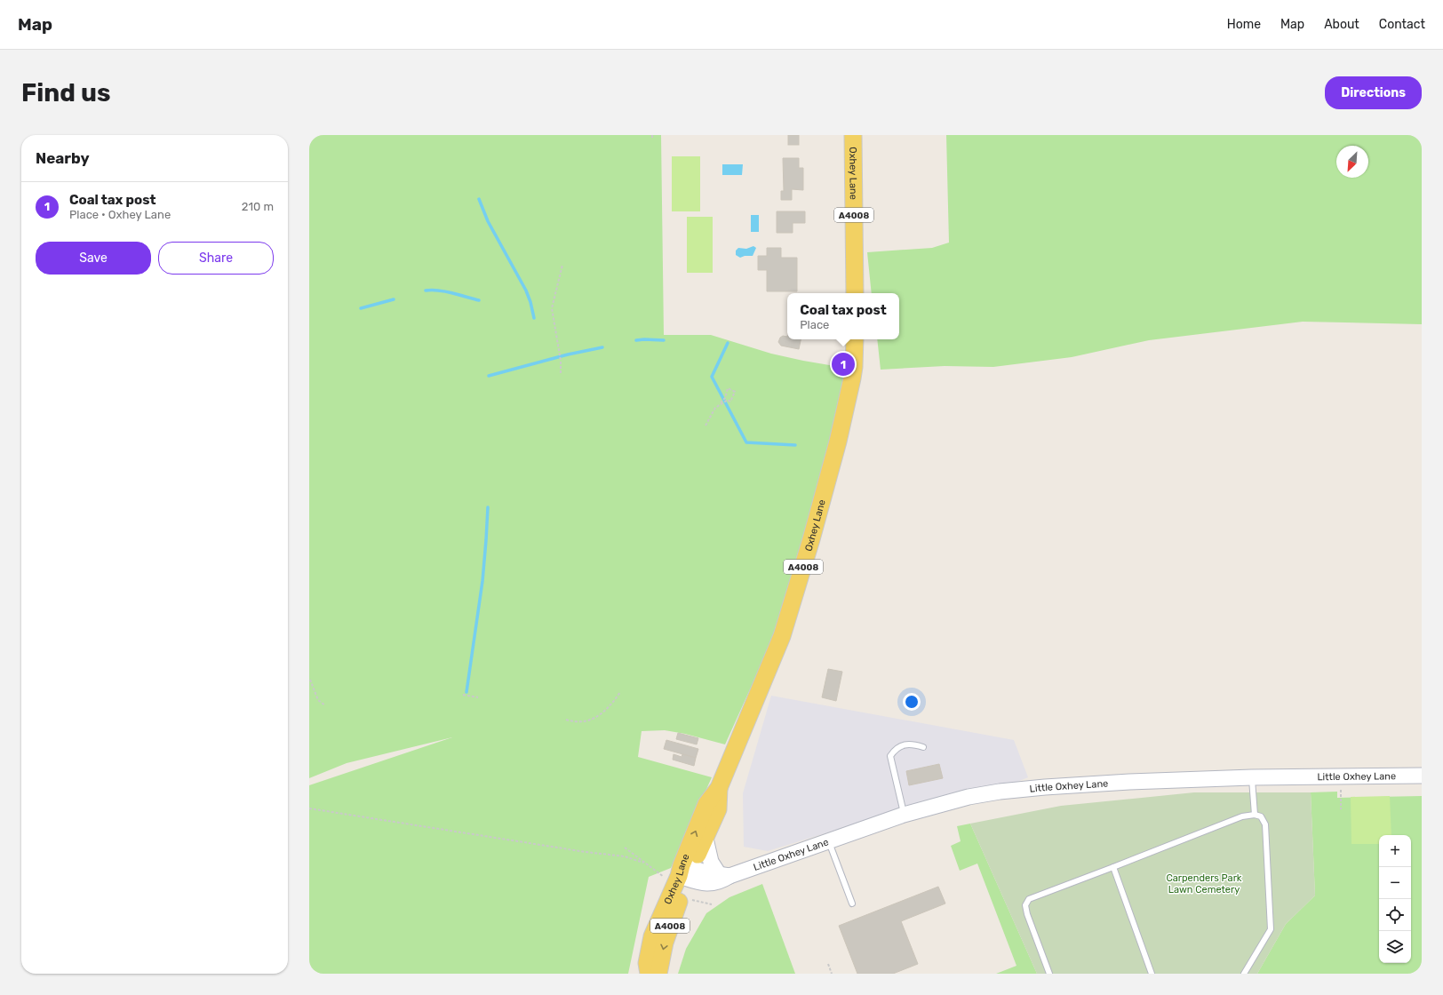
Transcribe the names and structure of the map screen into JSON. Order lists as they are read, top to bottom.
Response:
{
  "streets": {
    "main road": ["Oxhey Lane", "A4008", "Little Oxhey Lane"]
  },
  "parks": ["Carpenders Park Lawn Cemetery"],
  "north": "bottom left",
  "page": {
    "header": "Map",
    "nav": [
      "Home",
      "Map",
      "About",
      "Contact"
    ],
    "buttons": [
      "Directions",
      ["Save", "Share"]
    ],
    "title": "Find us",
    "heading": "Nearby",
    "list": [
      {
        "mark": "1",
        "name": "Coal tax post",
        "note": "Place · Oxhey Lane",
        "value": "210 m"
      }
    ],
    "popup": ["Coal tax post", "Place"],
    "pins": "1",
    "map_buttons": ["+", "−"]
  }
}
